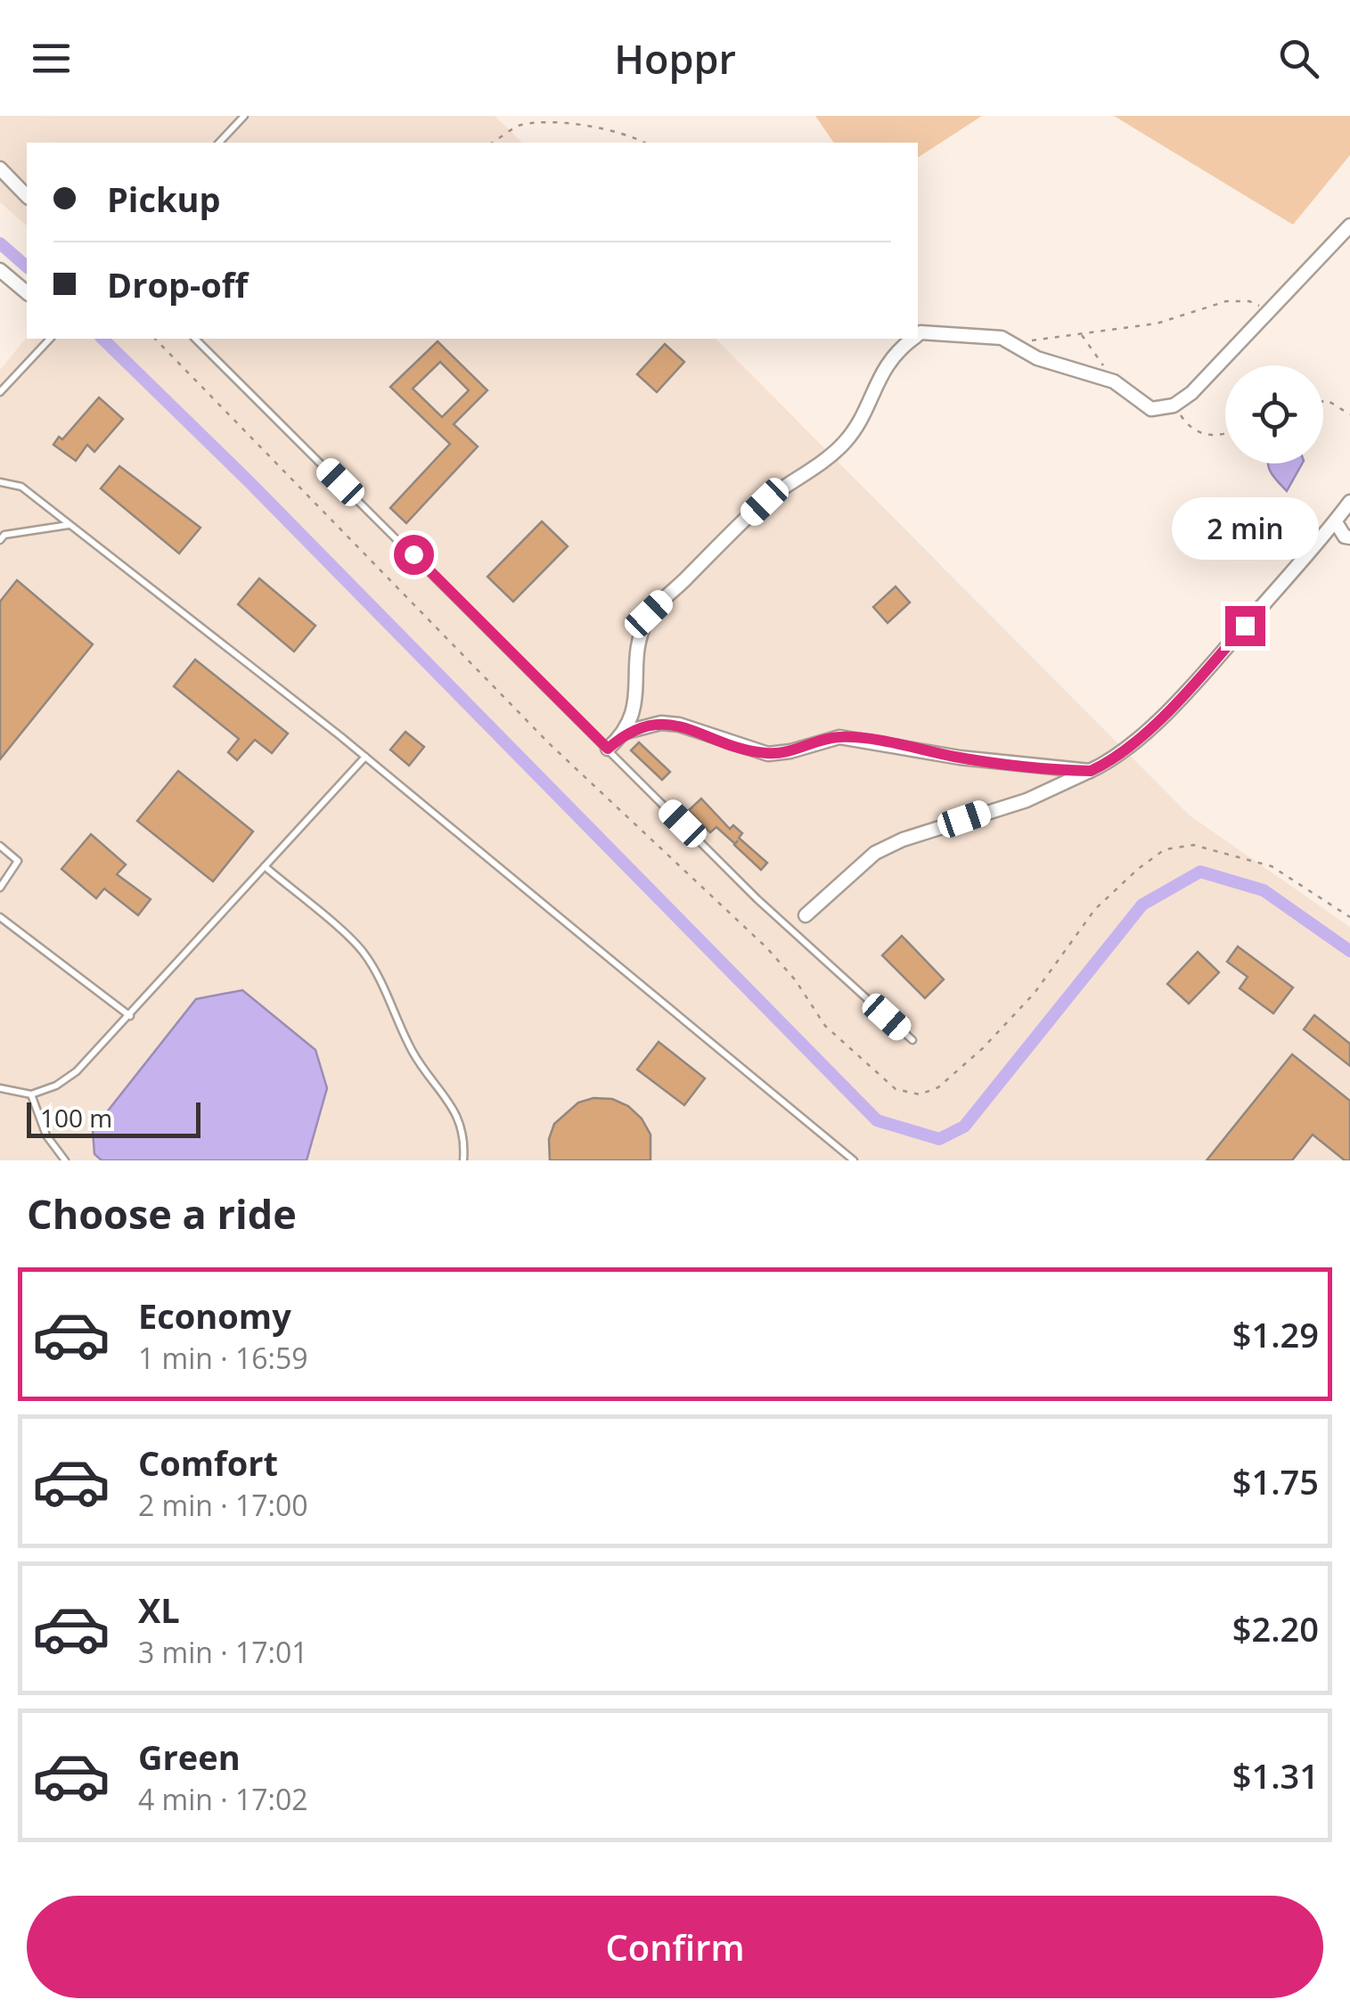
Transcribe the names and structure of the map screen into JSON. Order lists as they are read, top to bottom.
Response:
{
  "scale_bar": "100 m",
  "page": {
    "header": "Hoppr",
    "banner": ["Pickup", "Drop-off"],
    "bubble": "2 min",
    "scale": "100 m",
    "heading": "Choose a ride",
    "list": [
      {
        "name": "Economy",
        "note": "1 min · 16:59",
        "value": "$1.29"
      },
      {
        "name": "Comfort",
        "note": "2 min · 17:00",
        "value": "$1.75"
      },
      {
        "name": "XL",
        "note": "3 min · 17:01",
        "value": "$2.20"
      },
      {
        "name": "Green",
        "note": "4 min · 17:02",
        "value": "$1.31"
      }
    ],
    "buttons": "Confirm"
  }
}
